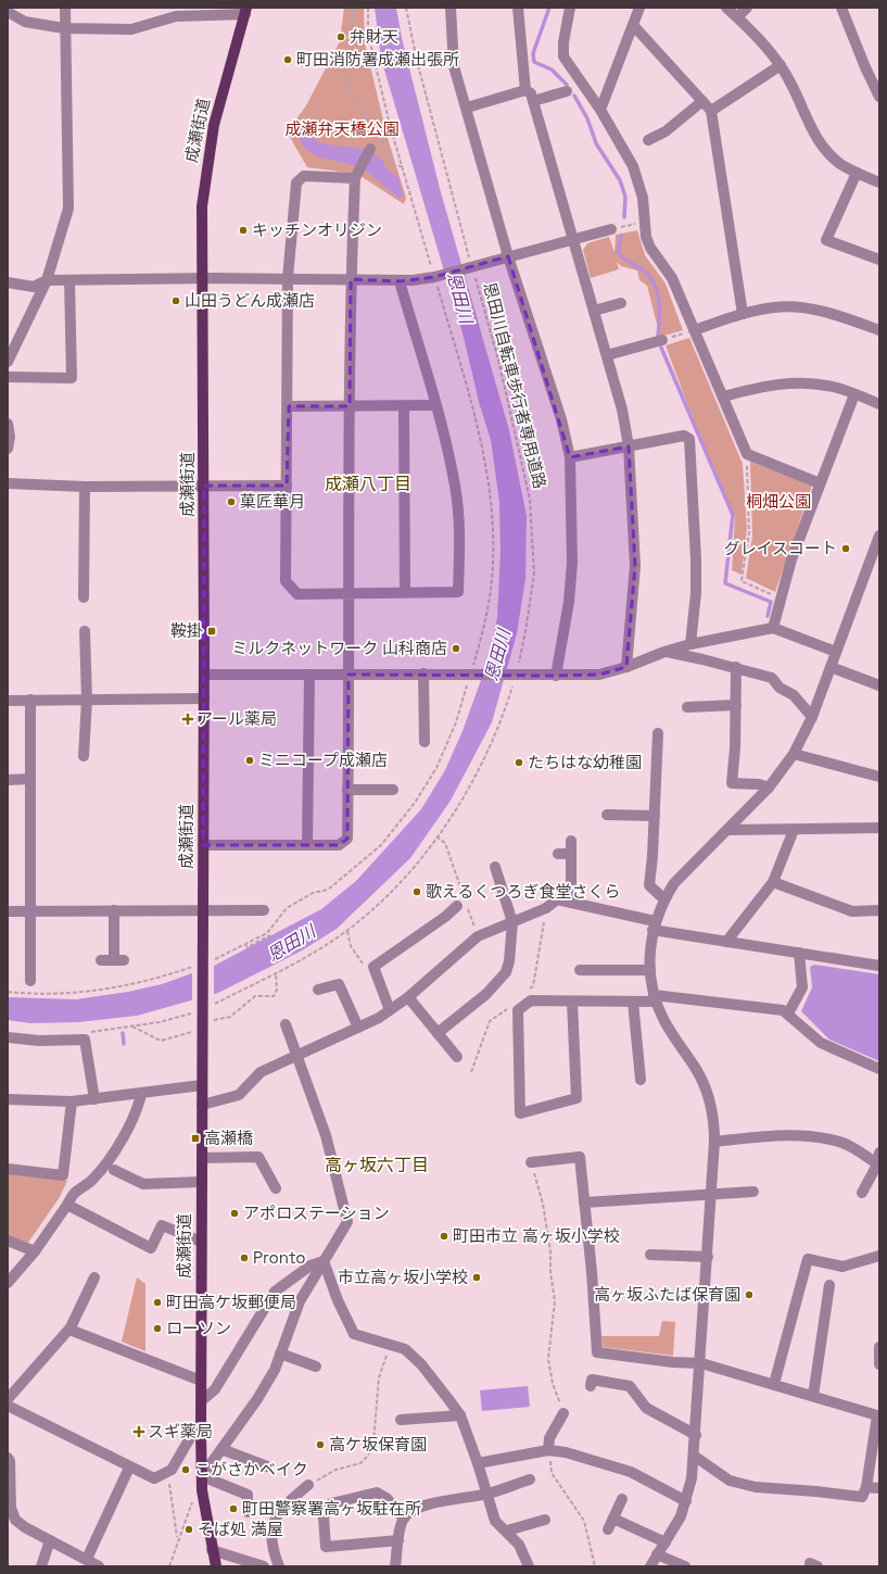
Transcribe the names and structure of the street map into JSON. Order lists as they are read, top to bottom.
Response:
{
  "streets": {
    "main road": ["成瀬街道"],
    "path": ["恩田川自転車歩行者専用道路"]
  },
  "crossings": [
    ["成瀬街道", "恩田川自転車歩行者専用道路"]
  ],
  "districts": ["成瀬八丁目", "高ヶ坂六丁目"],
  "water": ["恩田川"],
  "parks": ["成瀬弁天橋公園", "桐畑公園"],
  "places": {
    "other": [
      "弁財天",
      "町田消防署成瀬出張所",
      "キッチンオリジン",
      "山田うどん成瀬店",
      "菓匠華月",
      "グレイスコート",
      "ミルクネットワーク 山科商店",
      "ミニコープ成瀬店",
      "たちはな幼稚園",
      "歌えるくつろぎ食堂さくら",
      "アポロステーション",
      "町田市立 高ヶ坂小学校",
      "Pronto",
      "市立高ヶ坂小学校",
      "高ヶ坂ふたば保育園",
      "町田高ケ坂郵便局",
      "ローソン",
      "高ケ坂保育園",
      "こがさかベイク",
      "町田警察署高ヶ坂駐在所",
      "そば処 満屋"
    ],
    "transit": ["鞍掛", "高瀬橋"],
    "health": ["アール薬局", "スギ薬局"]
  }
}
